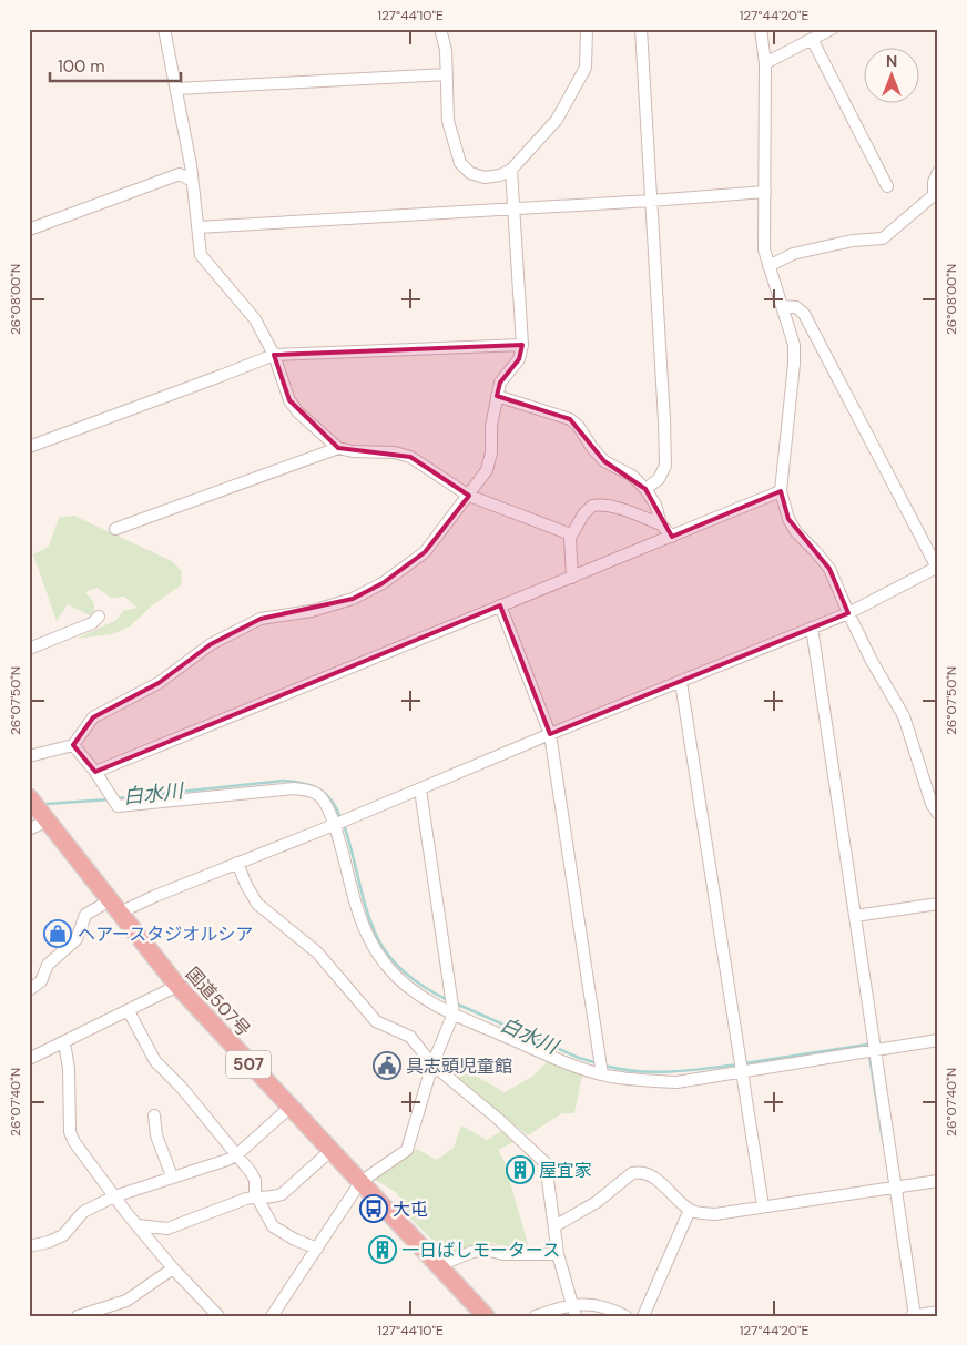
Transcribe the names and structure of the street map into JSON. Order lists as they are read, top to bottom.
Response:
{
  "streets": {
    "highway": ["国道507号", "507"]
  },
  "water": ["白水川"],
  "places": {
    "shop": ["ヘアースタジオルシア"],
    "public building": ["具志頭児童館"],
    "building": ["屋宜家", "一日ばしモータース"],
    "bus stop": ["大屯"]
  },
  "scale_bar": "100 m",
  "north": "top",
  "coordinates": [
    "127°44'10\"E",
    "127°44'20\"E",
    "26°08'00\"N",
    "26°07'50\"N",
    "26°07'40\"N"
  ]
}
